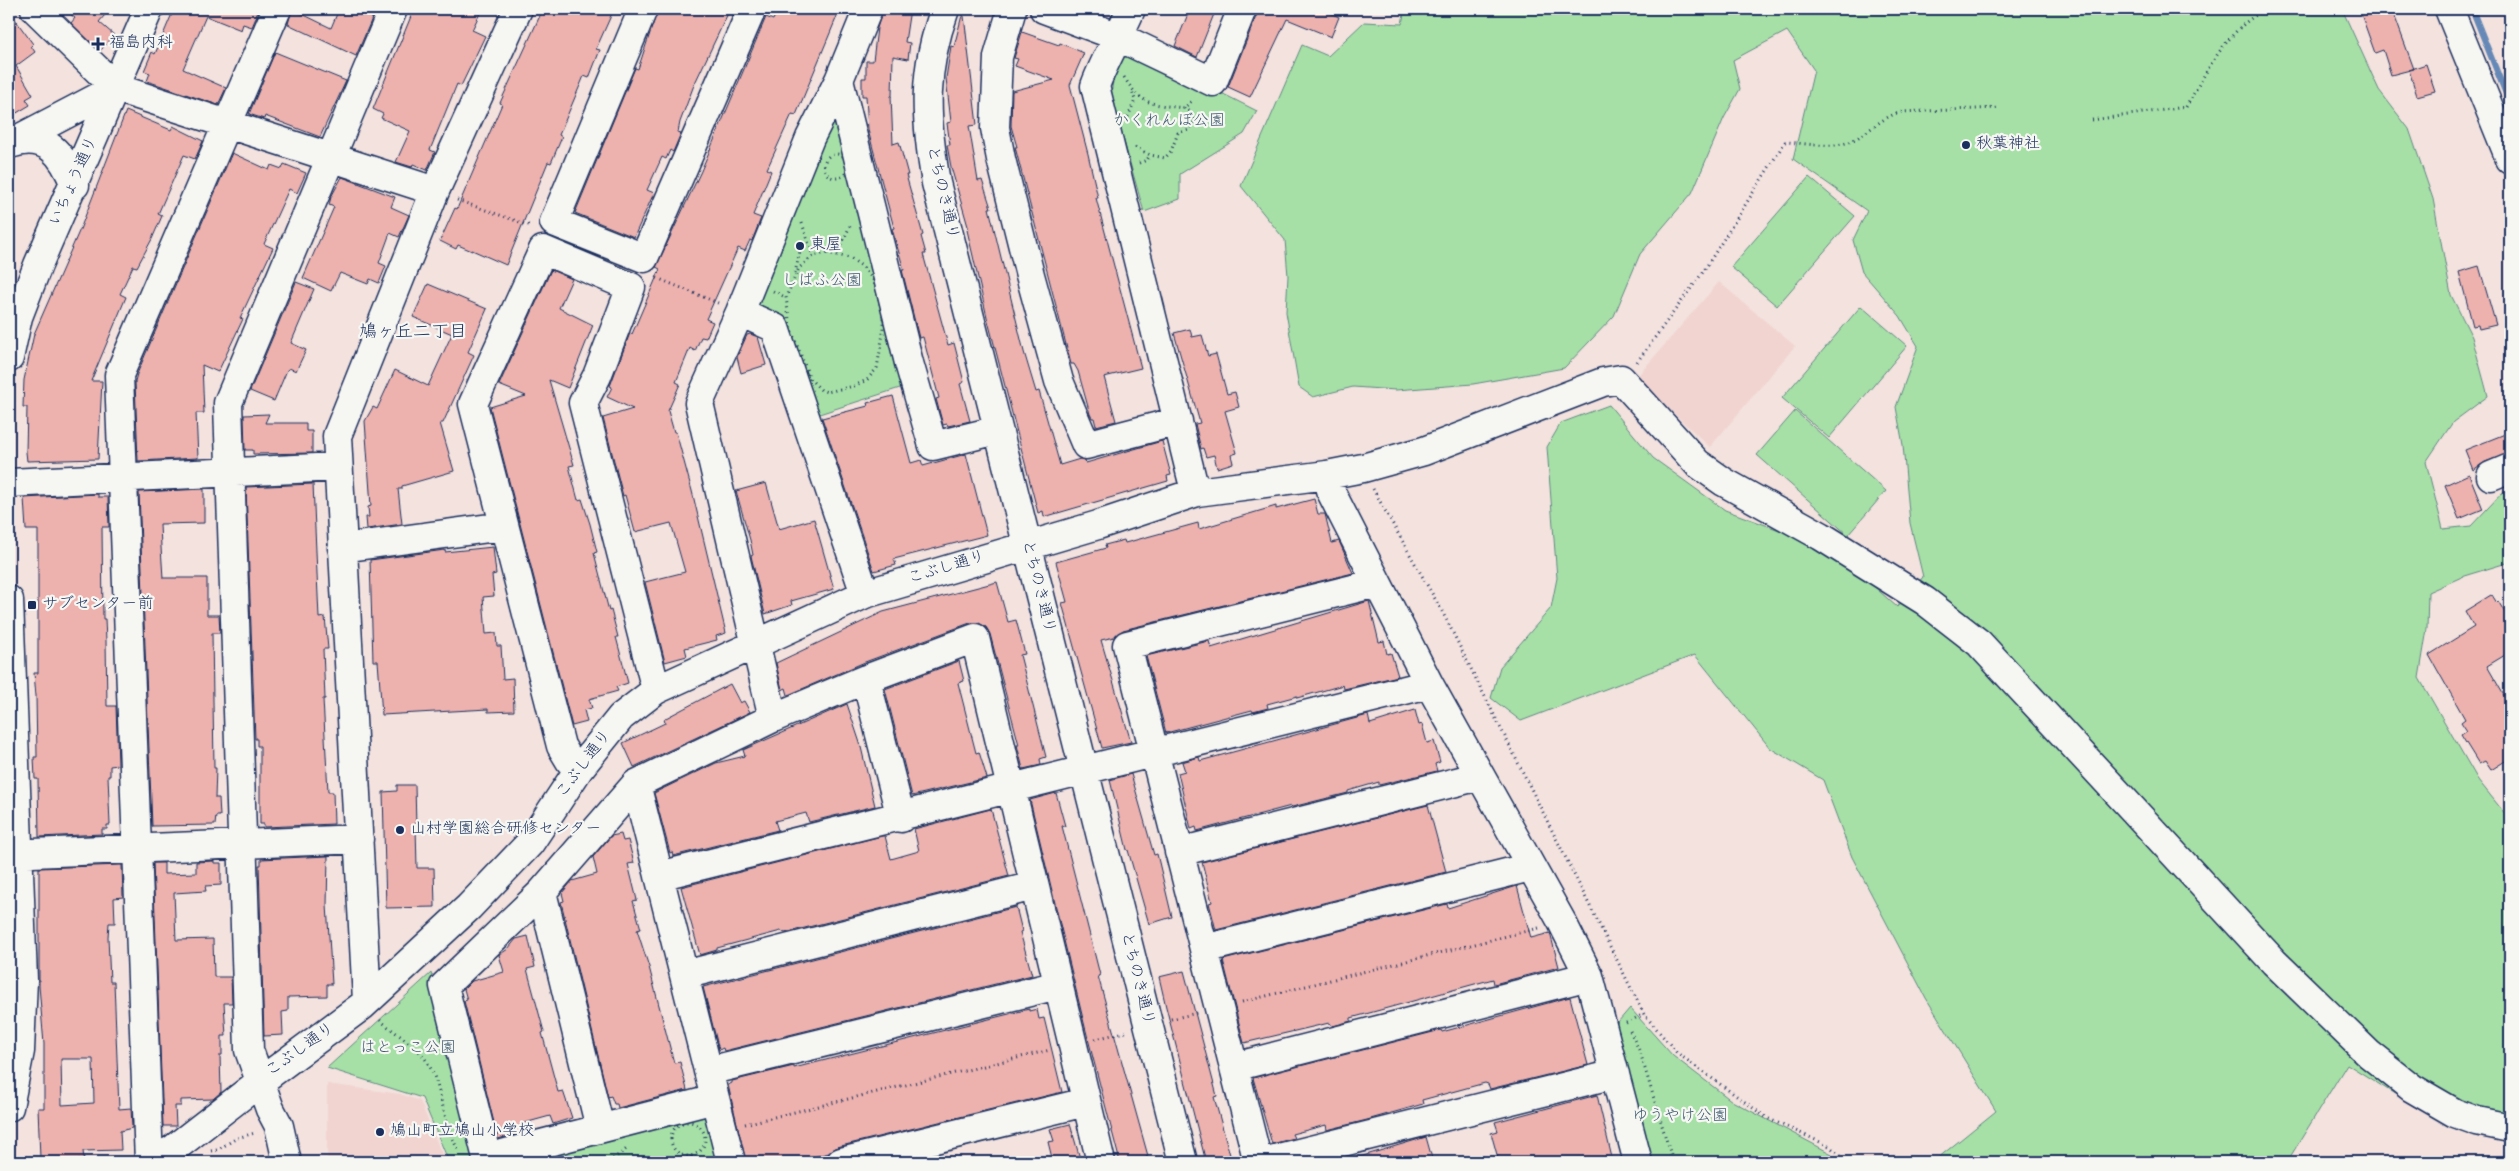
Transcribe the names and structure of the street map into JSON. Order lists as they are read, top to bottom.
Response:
{
  "streets": {
    "street": ["いちょう通り", "とちのき通り", "こぶし通り"]
  },
  "crossings": [
    ["とちのき通り", "こぶし通り"]
  ],
  "districts": ["鳩ヶ丘二丁目"],
  "parks": [
    "かくれんぼ公園",
    "しばふ公園",
    "はとっこ公園",
    "ゆうやけ公園"
  ],
  "places": {
    "health": ["福島内科"],
    "other": [
      "秋葉神社",
      "東屋",
      "山村学園総合研修センター",
      "鳩山町立鳩山小学校"
    ],
    "transit": ["サブセンター前"]
  }
}
